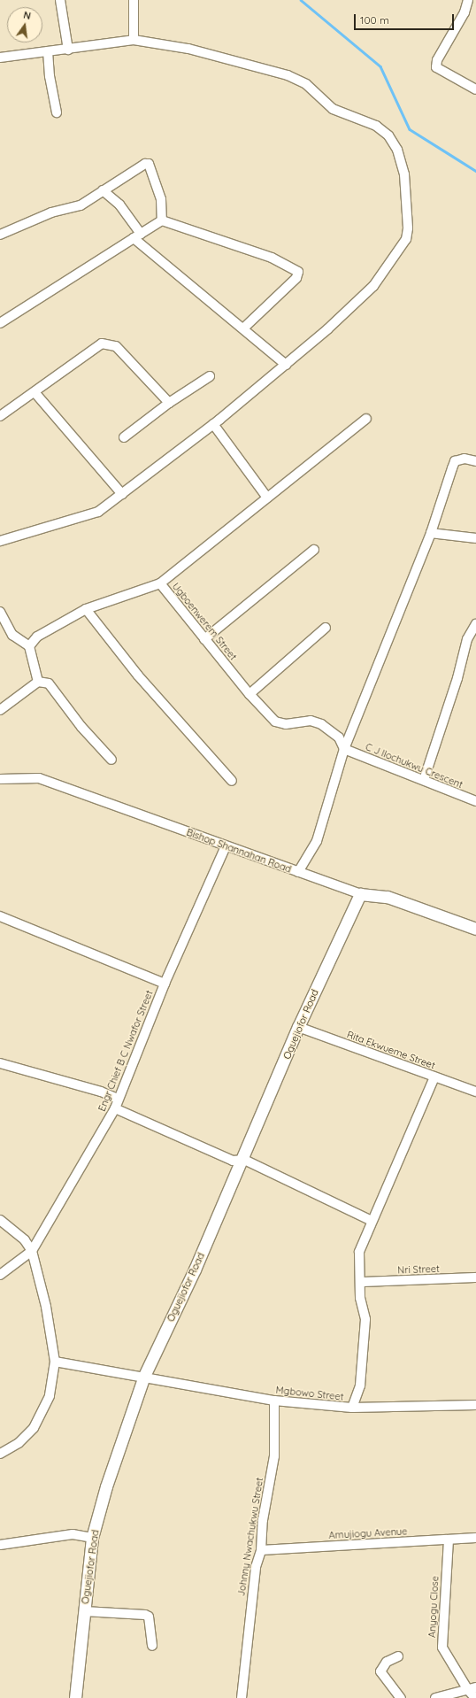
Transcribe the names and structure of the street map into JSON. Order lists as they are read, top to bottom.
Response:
{
  "streets": {
    "main road": ["Bishop Shannahan Road", "Oguejiofor Road"],
    "street": [
      "Ugboenwerem Street",
      "C J Ilochukwu Crescent",
      "Rita Ekwueme Street",
      "Engr Chief B C Nwafor Street",
      "Nri Street",
      "Mgbowo Street",
      "Amujiogu Avenue",
      "Johnny Nwachukwu Street",
      "Anyogu Close"
    ]
  },
  "crossings": [
    ["Ugboenwerem Street", "C J Ilochukwu Crescent"],
    ["Bishop Shannahan Road", "Oguejiofor Road"],
    ["Bishop Shannahan Road", "Engr Chief B C Nwafor Street"],
    ["Oguejiofor Road", "Rita Ekwueme Street"],
    ["Oguejiofor Road", "Mgbowo Street"],
    ["Mgbowo Street", "Johnny Nwachukwu Street"],
    ["Amujiogu Avenue", "Johnny Nwachukwu Street"],
    ["Amujiogu Avenue", "Anyogu Close"]
  ],
  "scale_bar": "100 m",
  "north": "top"
}
